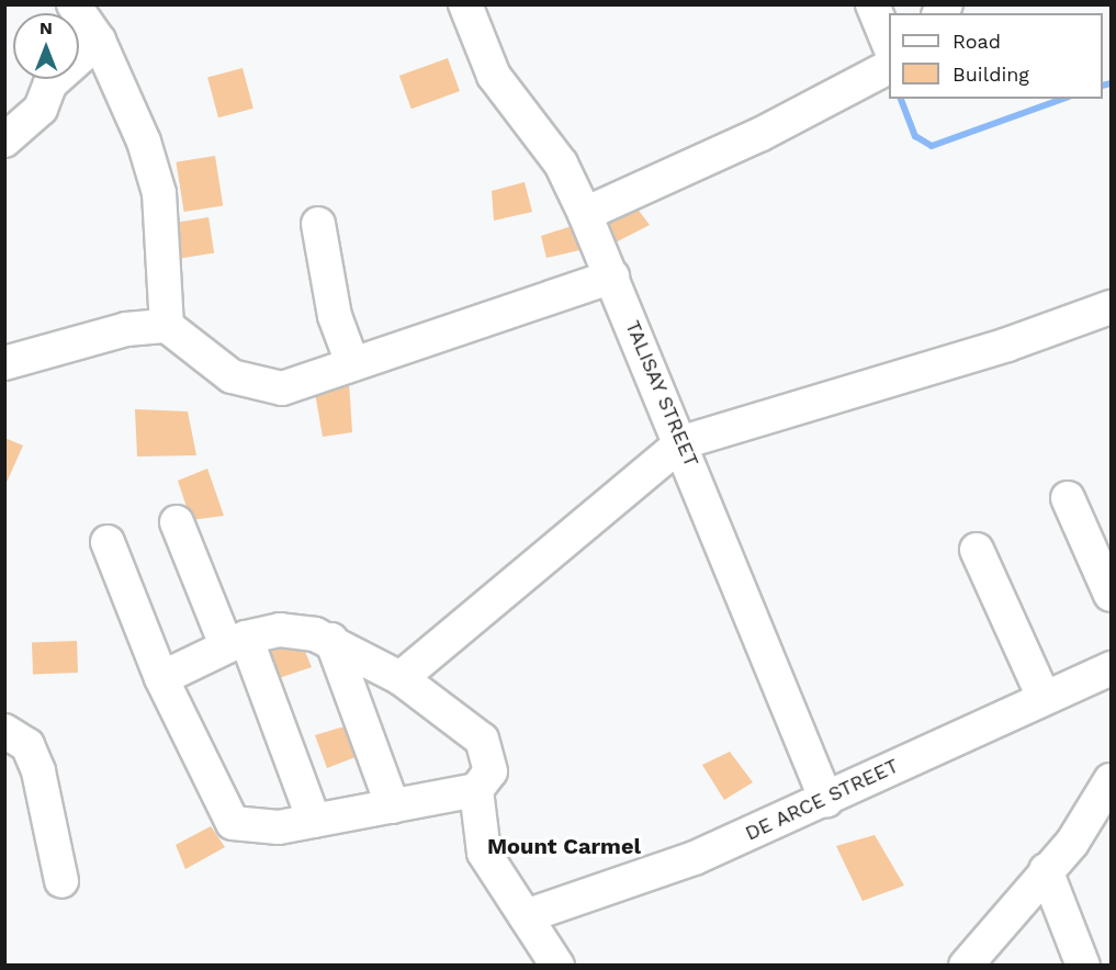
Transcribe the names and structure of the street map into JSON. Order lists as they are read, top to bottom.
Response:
{
  "streets": {
    "street": ["TALISAY STREET", "DE ARCE STREET"]
  },
  "crossings": [
    ["TALISAY STREET", "DE ARCE STREET"]
  ],
  "districts": ["Mount Carmel"],
  "legend": ["Road", "Building"],
  "north": "top"
}
